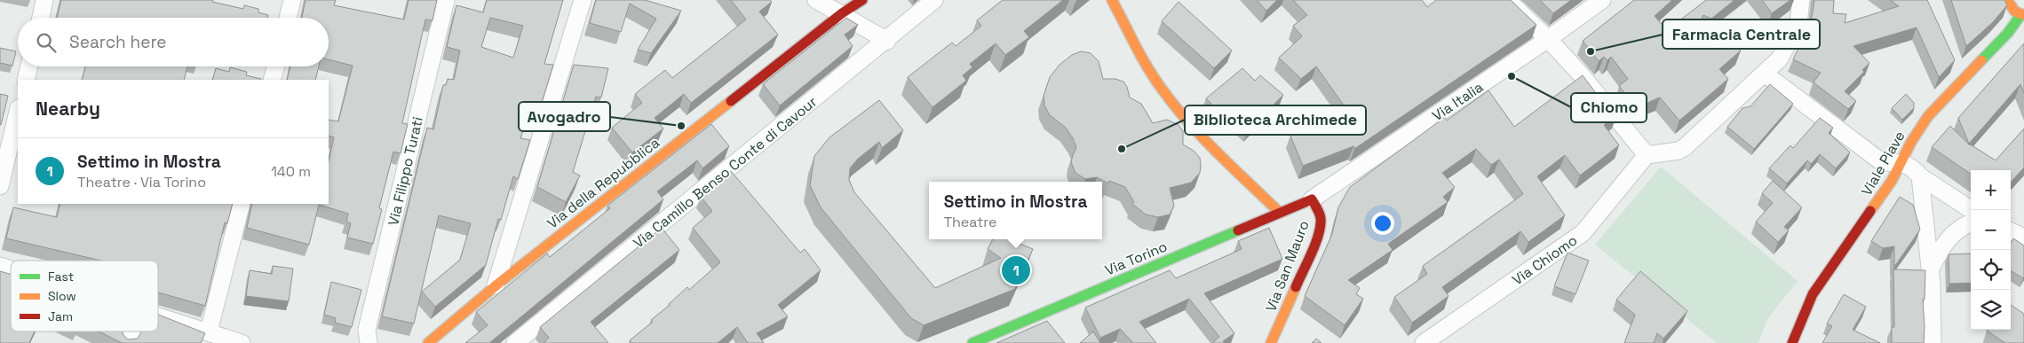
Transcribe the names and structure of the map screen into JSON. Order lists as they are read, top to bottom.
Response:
{
  "streets": {
    "street": [
      "Via Italia",
      "Viale Piave",
      "Via Filippo Turati",
      "Via Camillo Benso Conte di Cavour",
      "Via della Repubblica",
      "Via Torino",
      "Via Chiomo",
      "Via San Mauro"
    ]
  },
  "crossings": [
    ["Via Italia", "Via Torino"],
    ["Via Italia", "Via San Mauro"],
    ["Via Torino", "Via San Mauro"]
  ],
  "places": [
    "Farmacia Centrale",
    "Chiomo",
    "Avogadro",
    "Biblioteca Archimede"
  ],
  "legend": ["Fast", "Slow", "Jam"],
  "page": {
    "search": "Search here",
    "heading": "Nearby",
    "list": [
      {
        "mark": "1",
        "name": "Settimo in Mostra",
        "note": "Theatre · Via Torino",
        "value": "140 m"
      }
    ],
    "map_buttons": ["+", "−"],
    "popup": ["Settimo in Mostra", "Theatre"],
    "pins": "1"
  }
}
